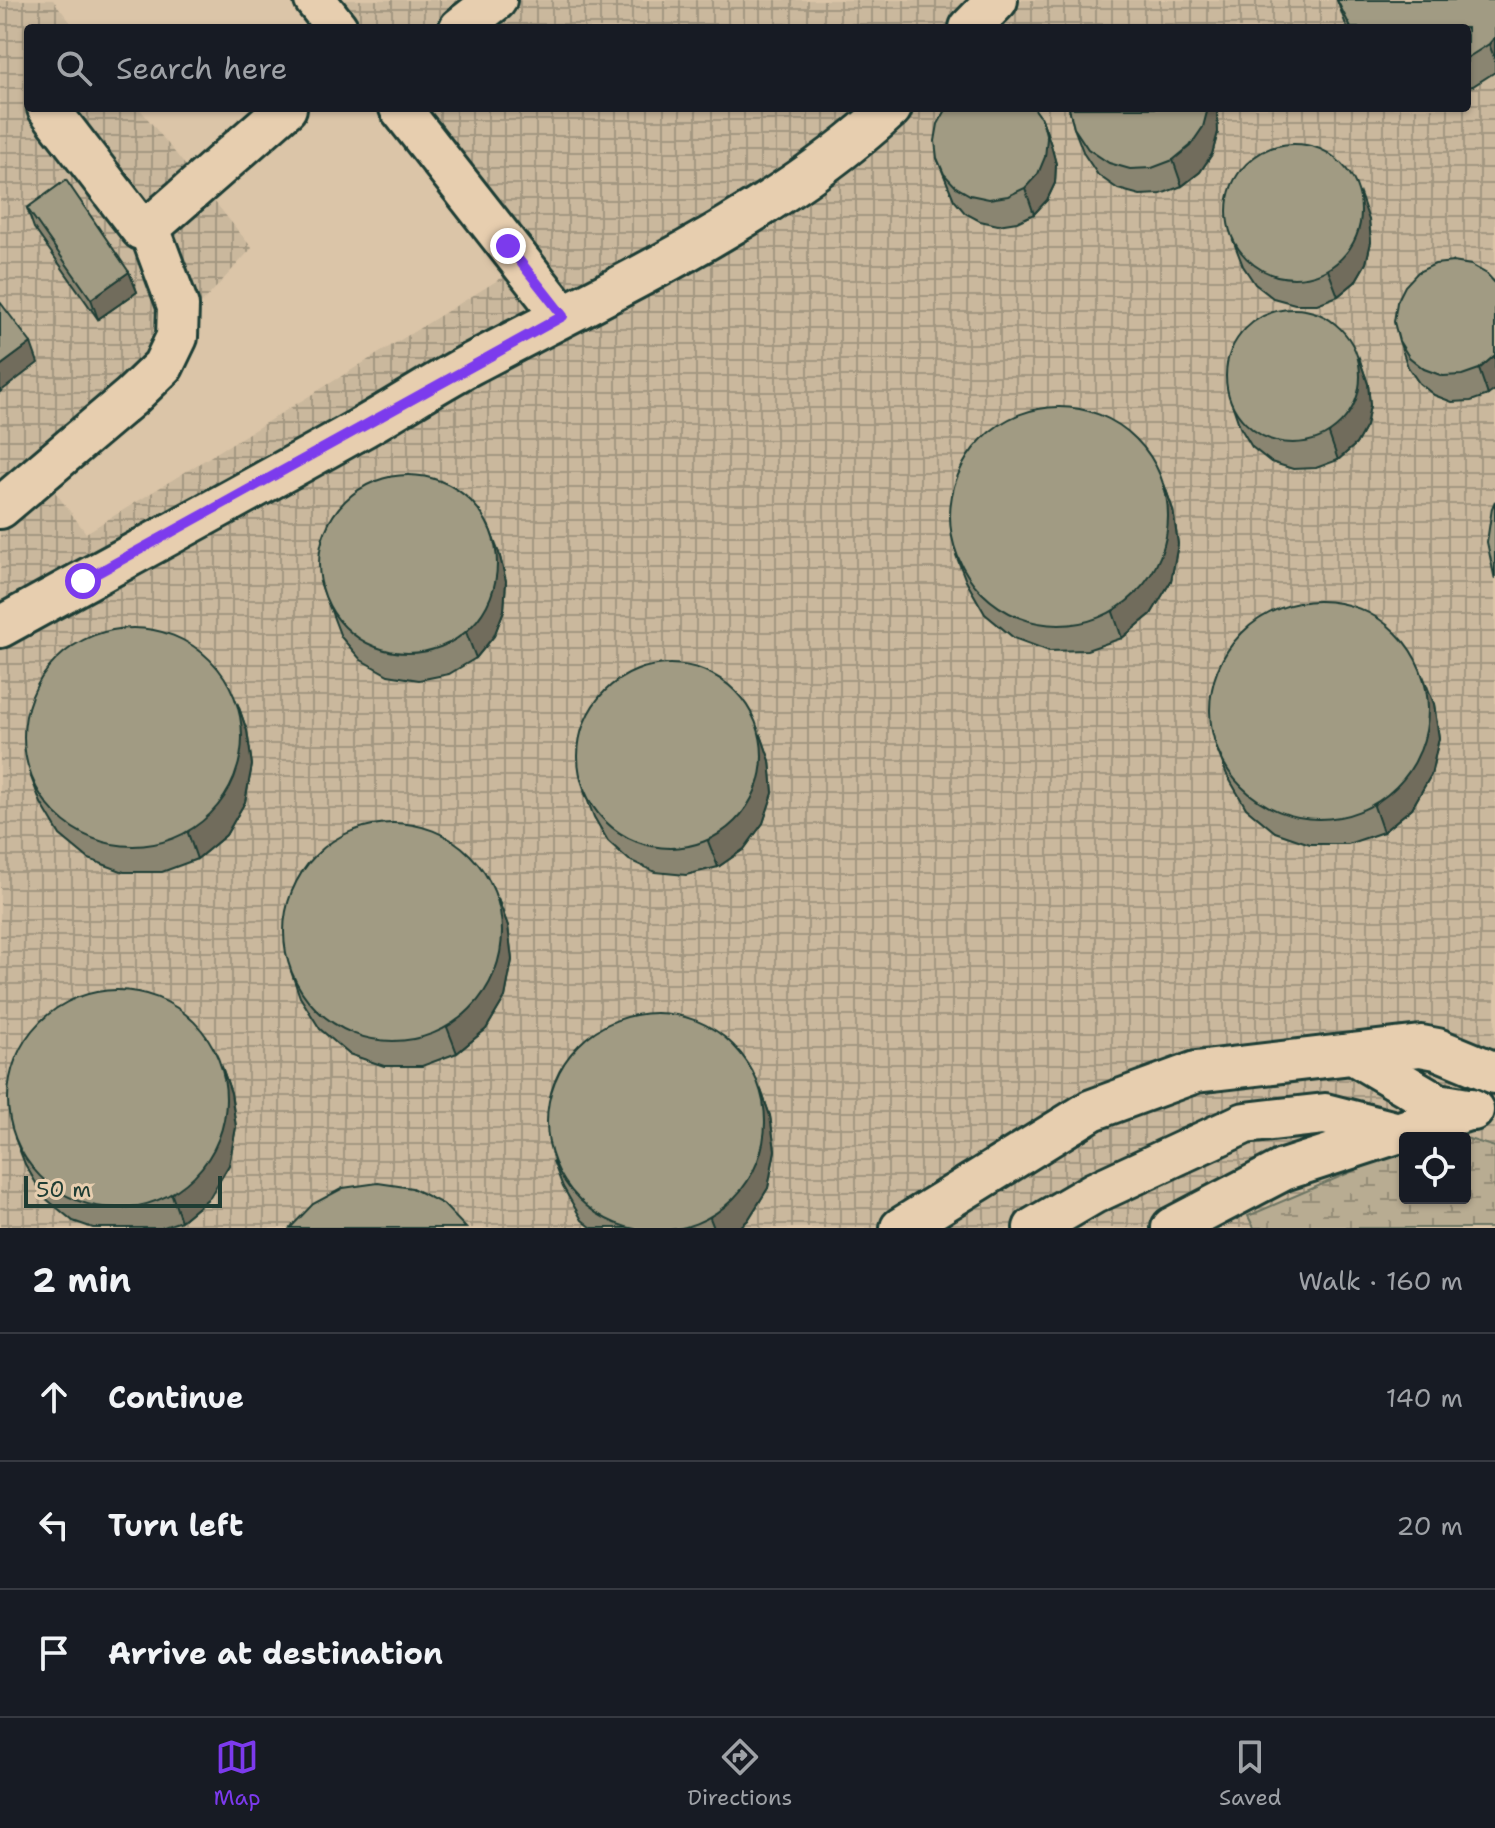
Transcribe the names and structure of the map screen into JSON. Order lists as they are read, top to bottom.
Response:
{
  "scale_bar": "50 m",
  "page": {
    "search": "Search here",
    "scale": "50 m",
    "heading": ["2 min", "Walk · 160 m"],
    "list": [
      ["Continue", "140 m"],
      ["Turn left", "20 m"],
      "Arrive at destination"
    ],
    "nav": ["Map", "Directions", "Saved"]
  }
}
